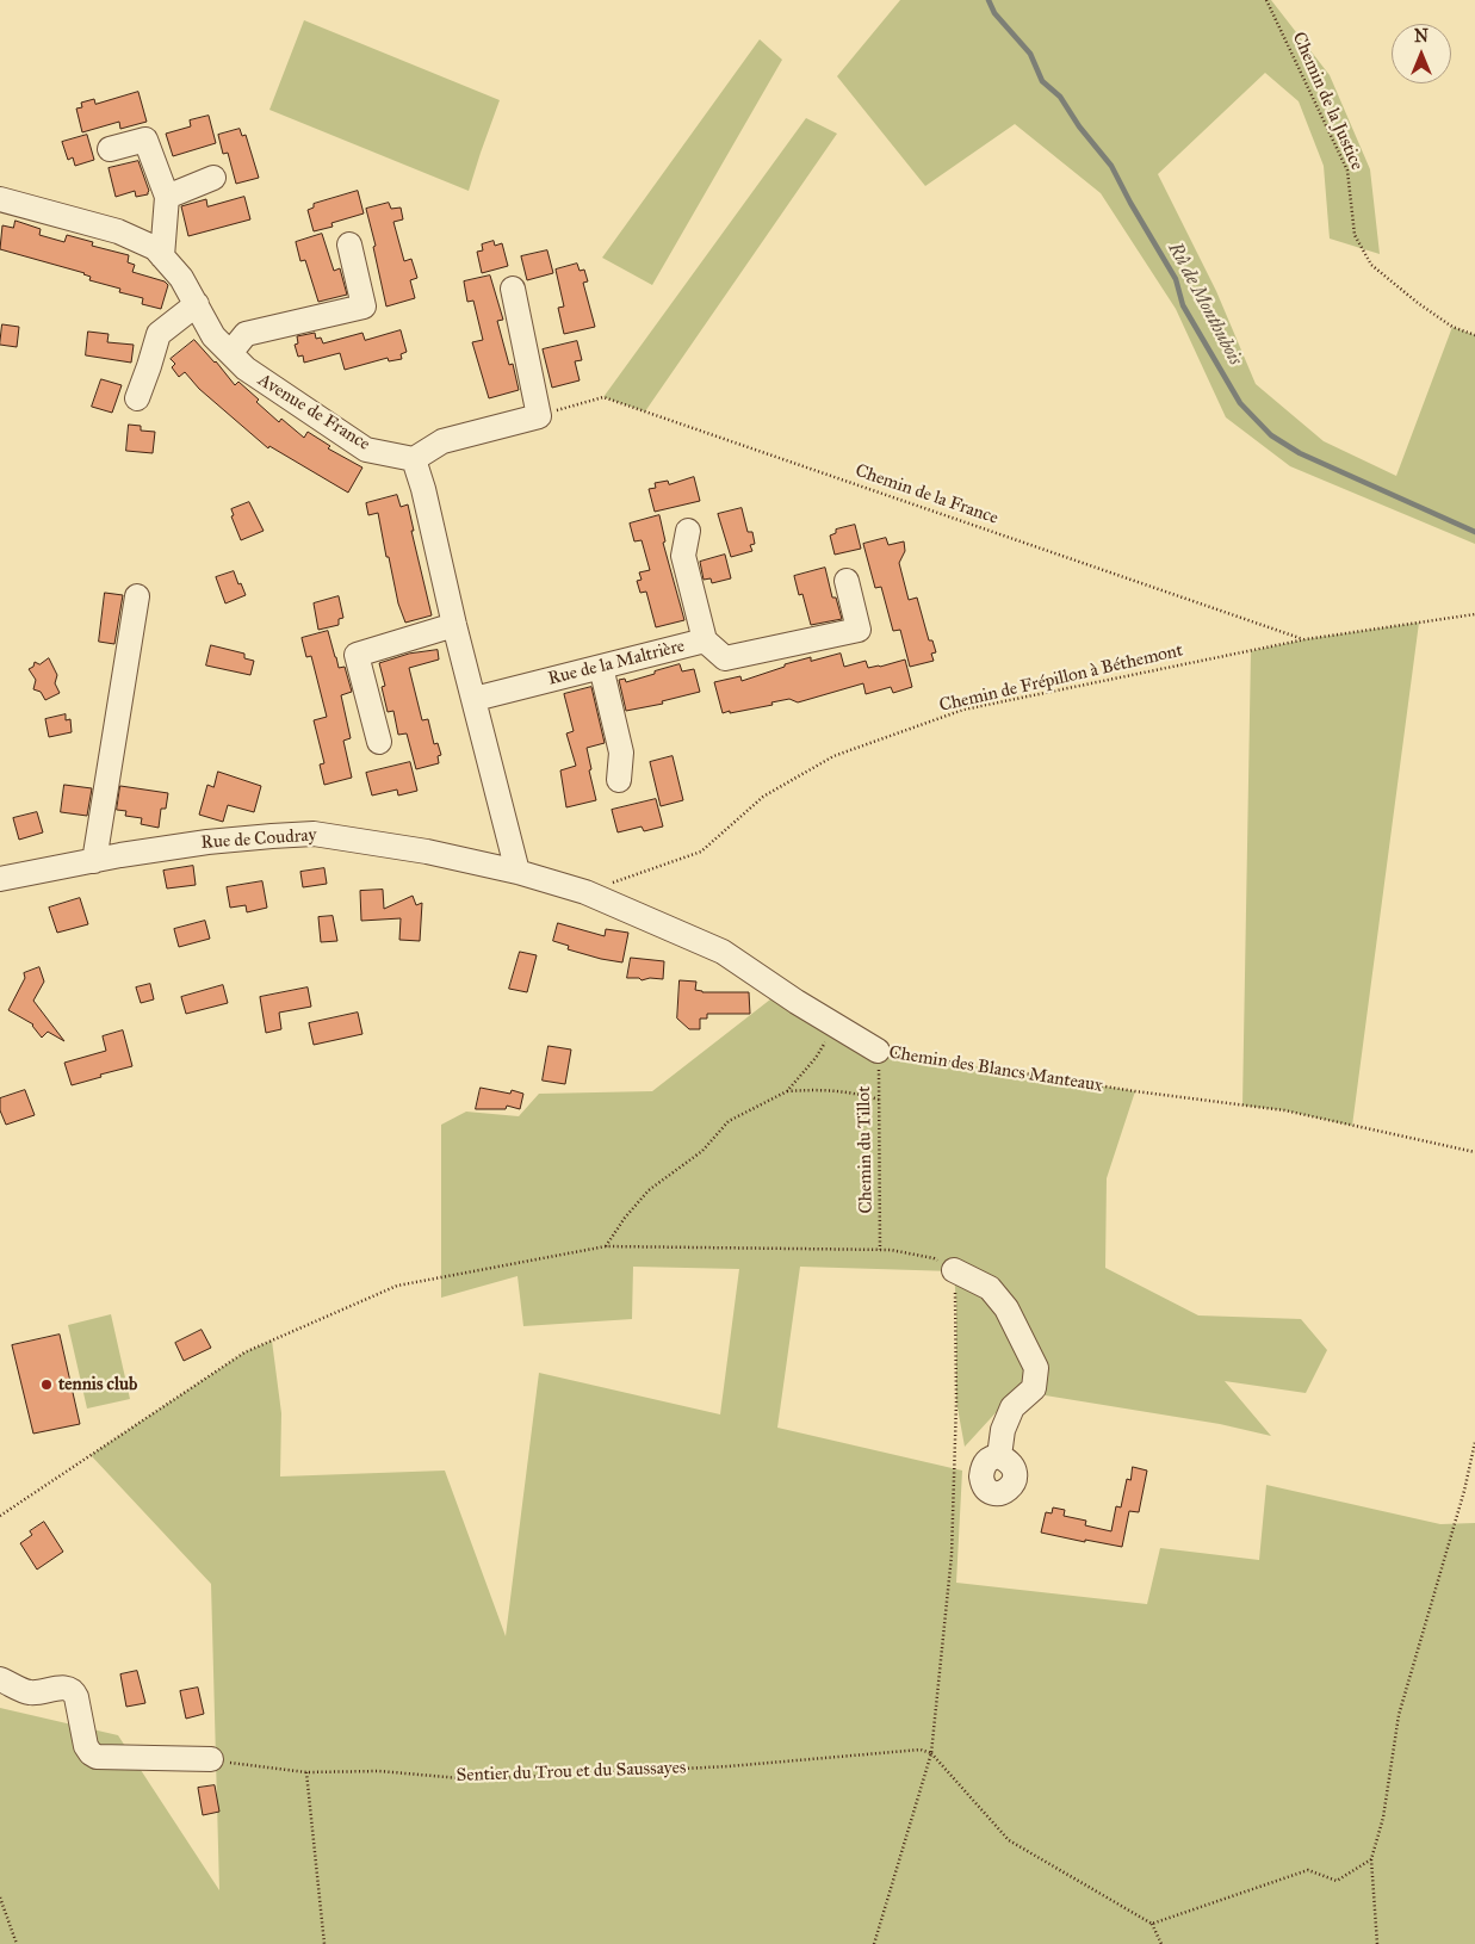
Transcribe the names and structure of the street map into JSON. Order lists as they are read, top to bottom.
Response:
{
  "streets": {
    "street": [
      "Avenue de France",
      "Rue de la Maltrière",
      "Rue de Coudray",
      "Chemin des Blancs Manteaux"
    ],
    "path": [
      "Chemin de la Justice",
      "Chemin de la France",
      "Chemin de Frépillon à Béthemont",
      "Chemin du Tillot",
      "Sentier du Trou et du Saussayes"
    ]
  },
  "crossings": [
    ["Chemin de la France", "Chemin de Frépillon à Béthemont"],
    ["Chemin de Frépillon à Béthemont", "Chemin des Blancs Manteaux"],
    ["Rue de Coudray", "Chemin des Blancs Manteaux"],
    ["Chemin des Blancs Manteaux", "Chemin du Tillot"]
  ],
  "water": ["Rû de Monthubois"],
  "places": ["tennis club"],
  "north": "top"
}
